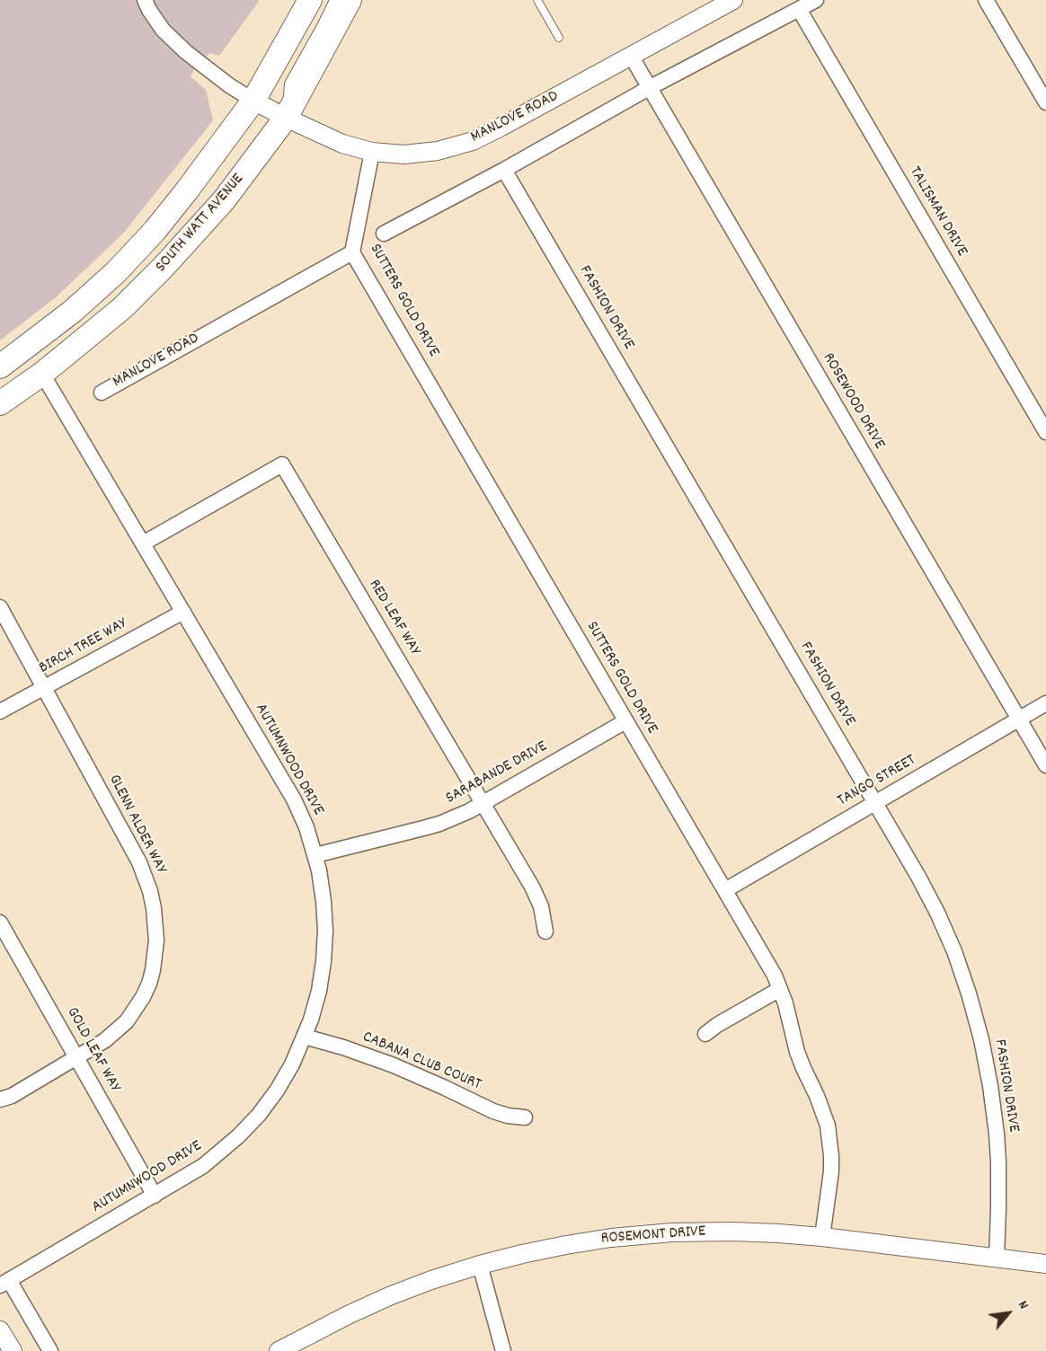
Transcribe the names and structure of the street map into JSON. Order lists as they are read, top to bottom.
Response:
{
  "streets": {
    "main road": ["SOUTH WATT AVENUE"],
    "street": [
      "MANLOVE ROAD",
      "TALISMAN DRIVE",
      "SUTTERS GOLD DRIVE",
      "FASHION DRIVE",
      "ROSEWOOD DRIVE",
      "RED LEAF WAY",
      "BIRCH TREE WAY",
      "AUTUMNWOOD DRIVE",
      "SARABANDE DRIVE",
      "TANGO STREET",
      "GLENN ALDER WAY",
      "GOLD LEAF WAY",
      "CABANA CLUB COURT",
      "ROSEMONT DRIVE"
    ]
  },
  "crossings": [
    ["MANLOVE ROAD", "SOUTH WATT AVENUE"],
    ["MANLOVE ROAD", "SUTTERS GOLD DRIVE"],
    ["MANLOVE ROAD", "ROSEWOOD DRIVE"],
    ["SOUTH WATT AVENUE", "AUTUMNWOOD DRIVE"],
    ["SUTTERS GOLD DRIVE", "SARABANDE DRIVE"],
    ["SUTTERS GOLD DRIVE", "TANGO STREET"],
    ["SUTTERS GOLD DRIVE", "ROSEMONT DRIVE"],
    ["FASHION DRIVE", "TANGO STREET"],
    ["FASHION DRIVE", "ROSEMONT DRIVE"],
    ["ROSEWOOD DRIVE", "TANGO STREET"],
    ["RED LEAF WAY", "AUTUMNWOOD DRIVE"],
    ["RED LEAF WAY", "SARABANDE DRIVE"],
    ["BIRCH TREE WAY", "AUTUMNWOOD DRIVE"],
    ["BIRCH TREE WAY", "GLENN ALDER WAY"],
    ["AUTUMNWOOD DRIVE", "SARABANDE DRIVE"],
    ["AUTUMNWOOD DRIVE", "GOLD LEAF WAY"],
    ["AUTUMNWOOD DRIVE", "CABANA CLUB COURT"],
    ["GLENN ALDER WAY", "GOLD LEAF WAY"]
  ],
  "north": "top right"
}
